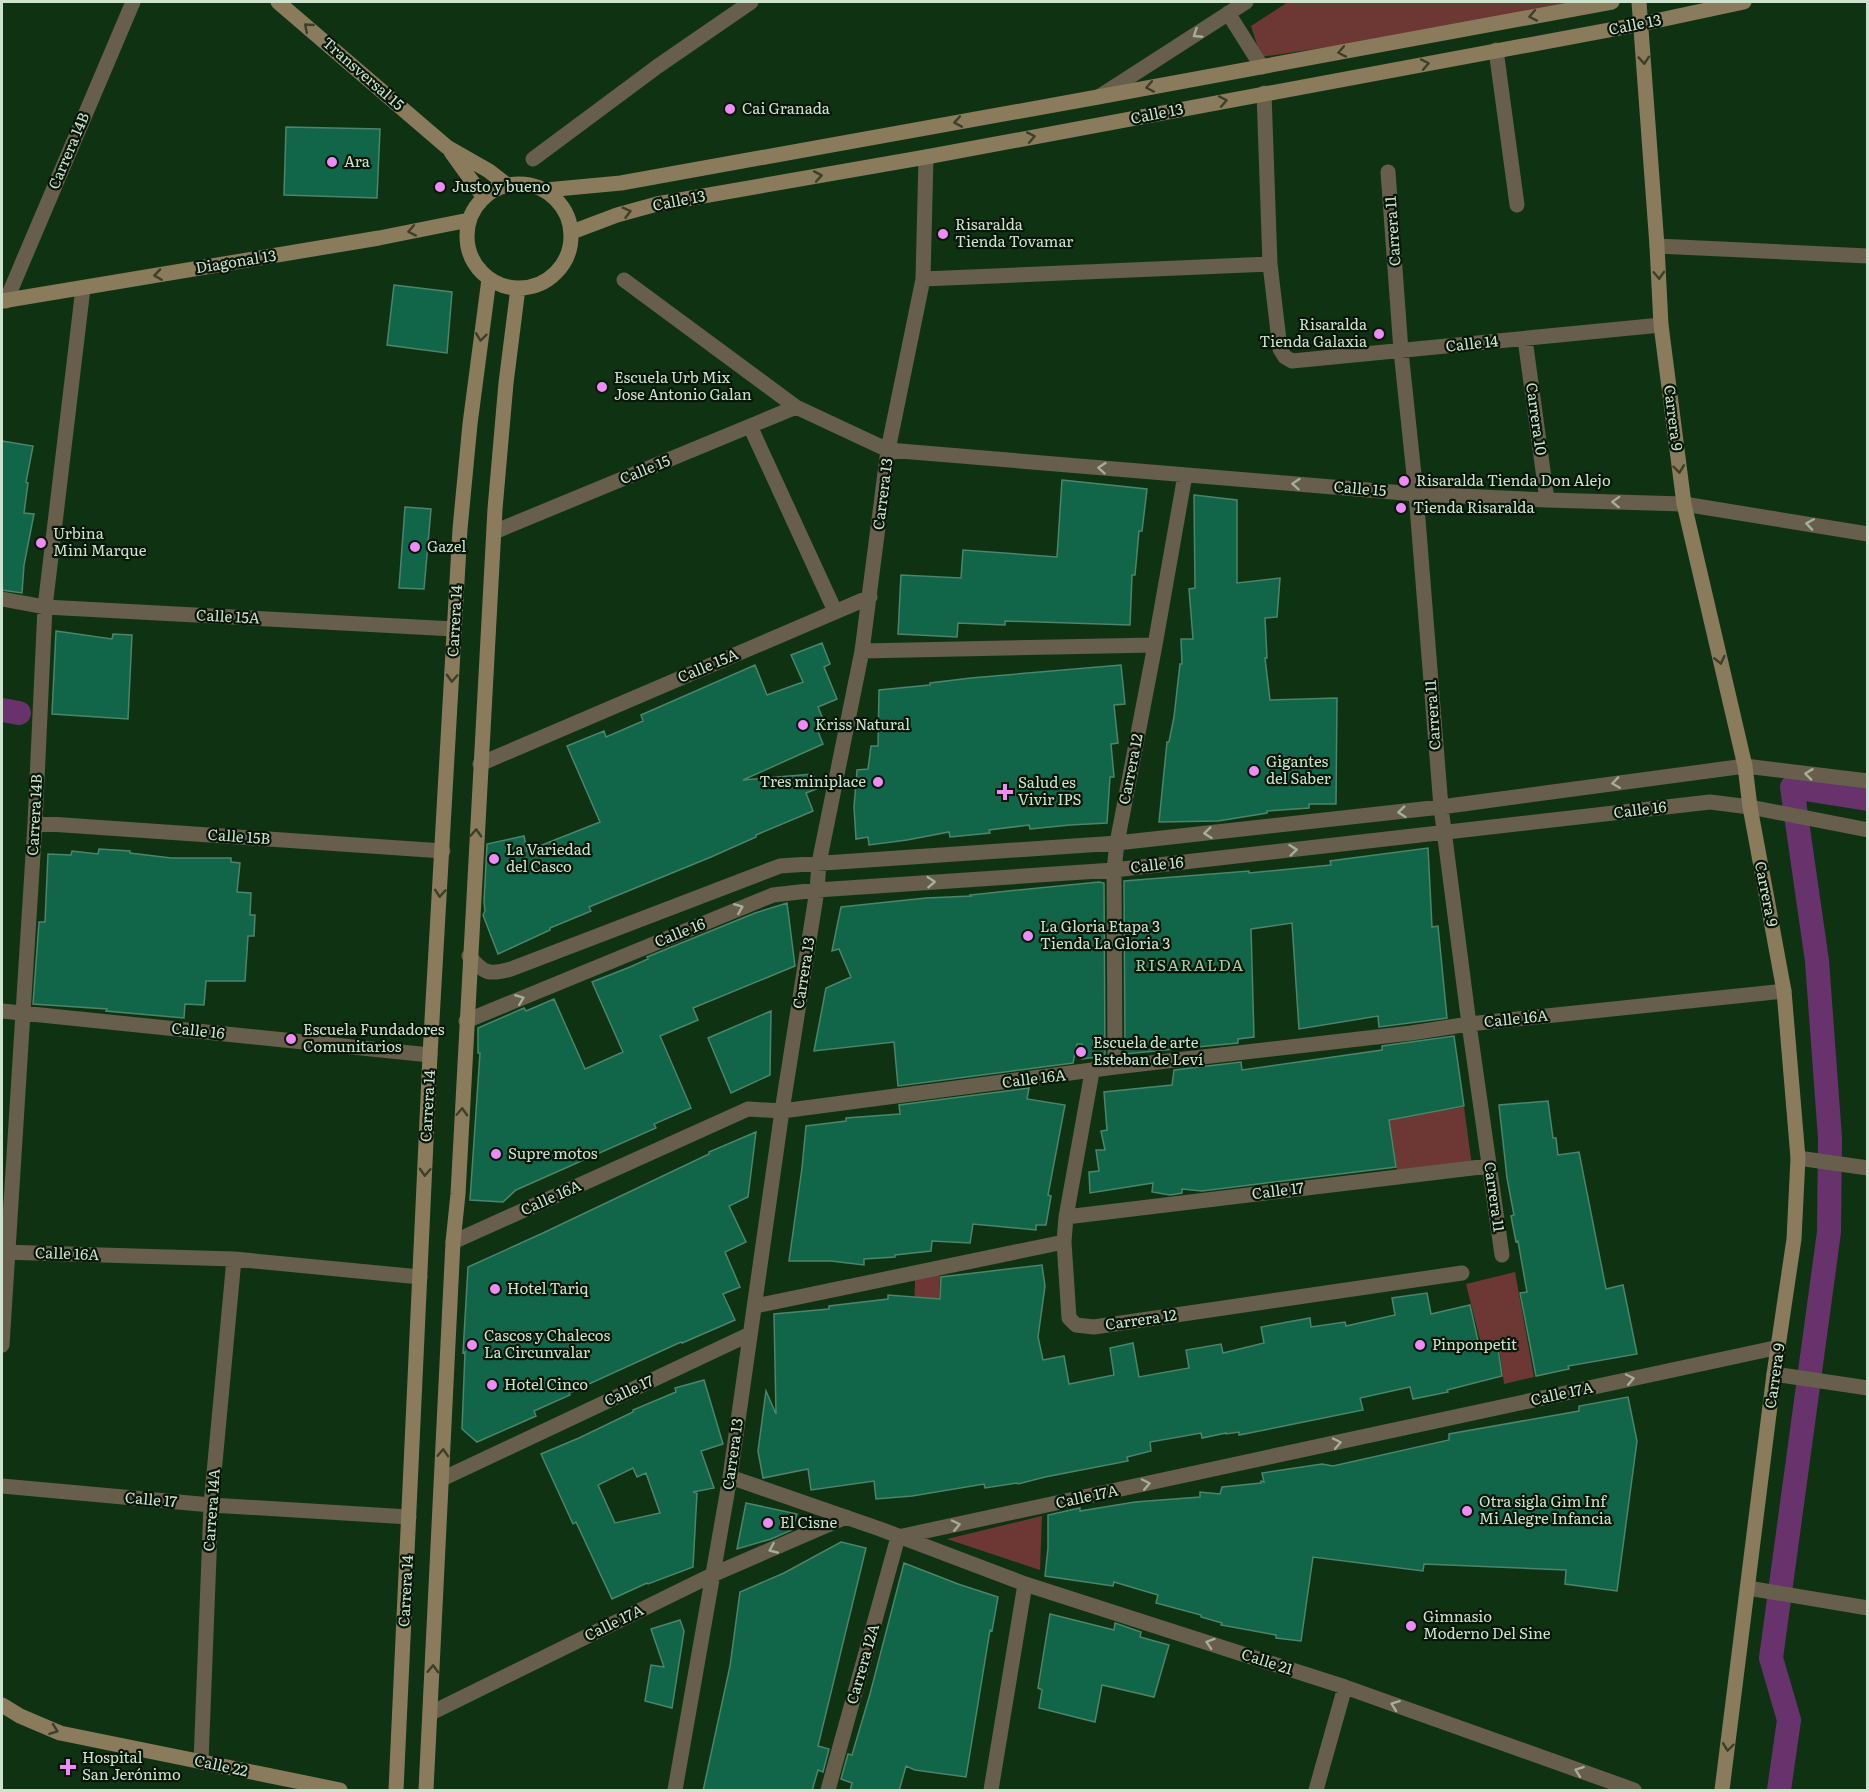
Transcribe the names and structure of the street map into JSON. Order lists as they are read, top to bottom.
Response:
{
  "streets": {
    "main road": [
      "Calle 13",
      "Transversal 15",
      "Diagonal 13",
      "Carrera 9",
      "Carrera 14",
      "Calle 22"
    ],
    "street": [
      "Carrera 14B",
      "Carrera 11",
      "Calle 14",
      "Carrera 10",
      "Calle 15",
      "Carrera 13",
      "Calle 15A",
      "Carrera 12",
      "Calle 16",
      "Calle 15B",
      "Calle 16A",
      "Calle 17",
      "Calle 17A",
      "Carrera 14A",
      "Calle 21",
      "Carrera 12A"
    ]
  },
  "crossings": [
    ["Calle 13", "Transversal 15"],
    ["Calle 13", "Diagonal 13"],
    ["Calle 13", "Carrera 9"],
    ["Calle 13", "Carrera 13"],
    ["Calle 13", "Carrera 14"],
    ["Transversal 15", "Diagonal 13"],
    ["Transversal 15", "Carrera 14"],
    ["Carrera 14B", "Diagonal 13"],
    ["Carrera 14B", "Calle 15A"],
    ["Carrera 14B", "Calle 16"],
    ["Carrera 14B", "Calle 15B"],
    ["Carrera 14B", "Calle 16A"],
    ["Carrera 11", "Calle 14"],
    ["Carrera 11", "Calle 15"],
    ["Carrera 11", "Calle 16"],
    ["Carrera 11", "Calle 16A"],
    ["Carrera 11", "Calle 17"],
    ["Diagonal 13", "Carrera 14"],
    ["Calle 14", "Carrera 9"],
    ["Calle 14", "Carrera 10"],
    ["Carrera 9", "Calle 15"],
    ["Carrera 9", "Calle 16"],
    ["Carrera 9", "Calle 16A"],
    ["Carrera 9", "Calle 17A"],
    ["Carrera 10", "Calle 15"],
    ["Calle 15", "Carrera 13"],
    ["Calle 15", "Carrera 14"],
    ["Calle 15", "Carrera 12"],
    ["Carrera 13", "Calle 15A"],
    ["Carrera 13", "Calle 16"],
    ["Carrera 13", "Calle 16A"],
    ["Carrera 13", "Calle 17"],
    ["Carrera 13", "Calle 17A"],
    ["Calle 15A", "Carrera 14"],
    ["Carrera 14", "Calle 16"],
    ["Carrera 14", "Calle 15B"],
    ["Carrera 14", "Calle 16A"],
    ["Carrera 14", "Calle 17"],
    ["Carrera 14", "Calle 17A"],
    ["Carrera 12", "Calle 16"],
    ["Carrera 12", "Calle 16A"],
    ["Carrera 12", "Calle 17"],
    ["Calle 16A", "Carrera 14A"],
    ["Calle 17", "Carrera 14A"],
    ["Calle 17A", "Calle 21"],
    ["Calle 17A", "Carrera 12A"],
    ["Carrera 14A", "Calle 22"],
    ["Calle 21", "Carrera 12A"]
  ],
  "one_way": [
    "Transversal 15",
    "Diagonal 13",
    "Carrera 9",
    "Calle 15",
    "Calle 21",
    "Calle 22"
  ],
  "districts": ["RISARALDA"],
  "places": {
    "other": [
      "Cai Granada",
      "Ara",
      "Justo y bueno",
      "Risaralda Tienda Tovamar",
      "Risaralda Tienda Galaxia",
      "Escuela Urb Mix Jose Antonio Galan",
      "Risaralda Tienda Don Alejo",
      "Tienda Risaralda",
      "Urbina Mini Marque",
      "Gazel",
      "Kriss Natural",
      "Gigantes del Saber",
      "Tres miniplace",
      "La Variedad del Casco",
      "La Gloria Etapa 3 Tienda La Gloria 3",
      "Escuela Fundadores Comunitarios",
      "Escuela de arte Esteban de Leví",
      "Supre motos",
      "Hotel Tariq",
      "Cascos y Chalecos La Circunvalar",
      "Pinponpetit",
      "Hotel Cinco",
      "Otra sigla Gim Inf Mi Alegre Infancia",
      "El Cisne",
      "Gimnasio Moderno Del Sine"
    ],
    "health": ["Salud es Vivir IPS", "Hospital San Jerónimo"]
  }
}
